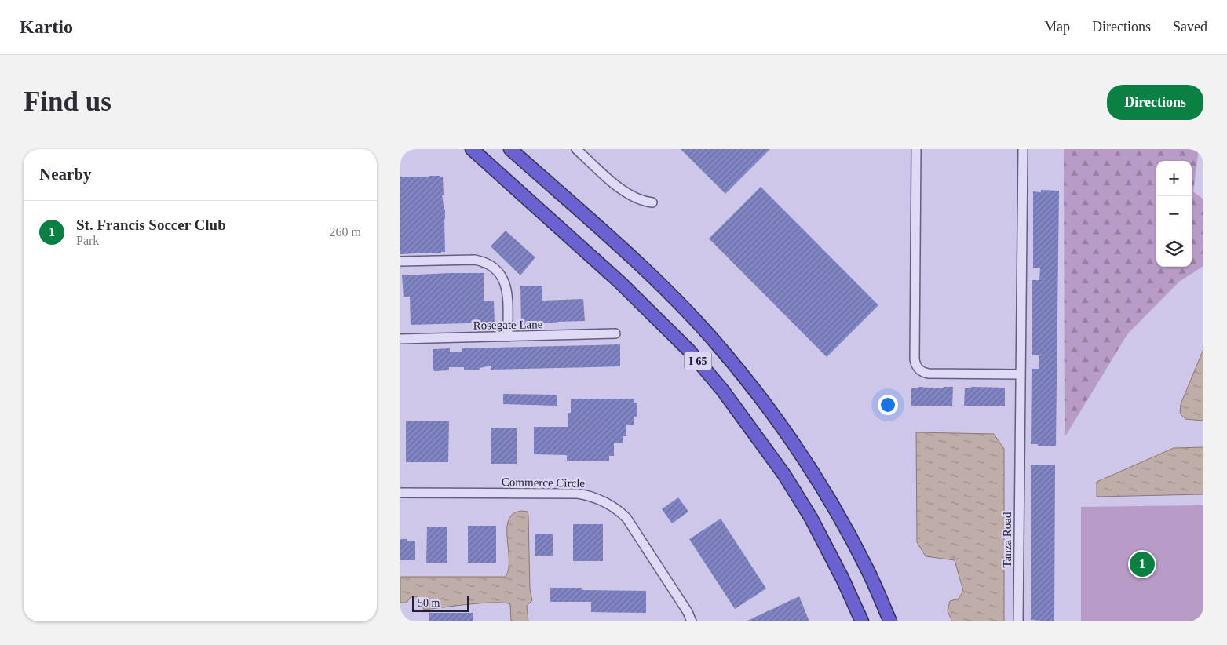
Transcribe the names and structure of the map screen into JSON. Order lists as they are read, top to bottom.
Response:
{
  "streets": {
    "highway": ["I 65"],
    "street": ["Rosegate Lane", "Commerce Circle", "Tanza Road"]
  },
  "scale_bar": "50 m",
  "page": {
    "header": "Kartio",
    "nav": ["Map", "Directions", "Saved"],
    "buttons": "Directions",
    "title": "Find us",
    "heading": "Nearby",
    "map_buttons": ["+", "−"],
    "list": [
      {
        "mark": "1",
        "name": "St. Francis Soccer Club",
        "note": "Park",
        "value": "260 m"
      }
    ],
    "pins": "1",
    "scale": "50 m"
  }
}
